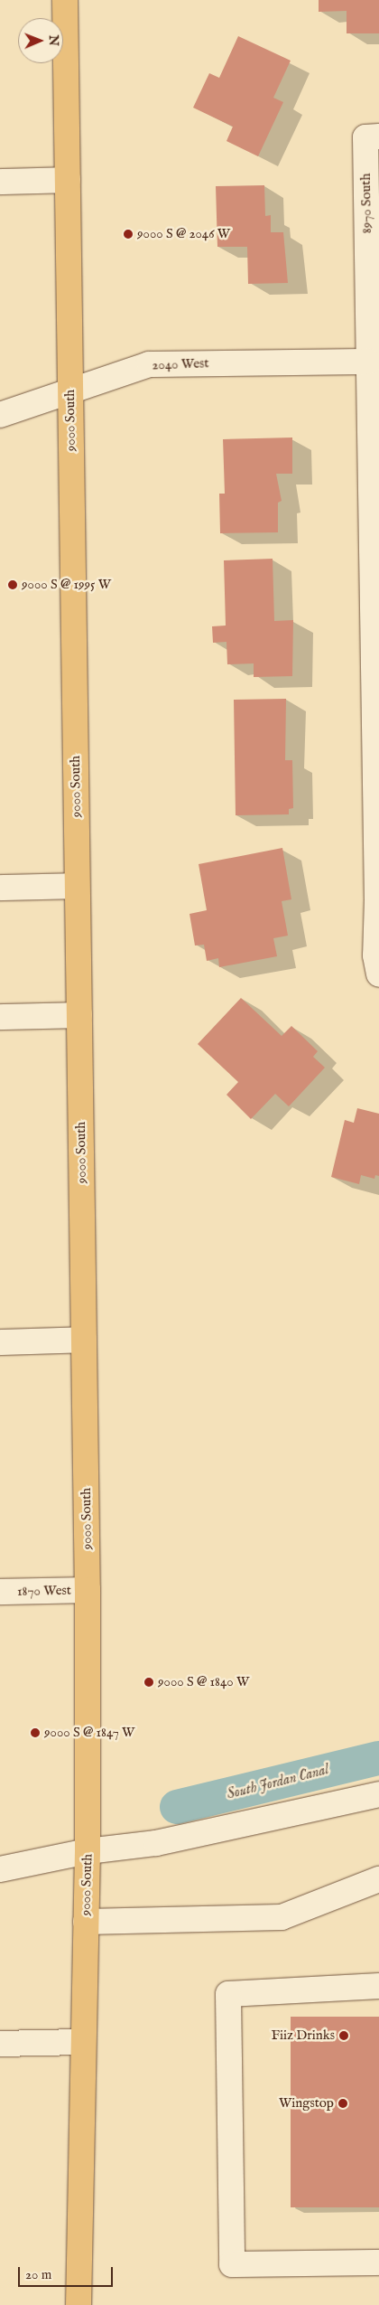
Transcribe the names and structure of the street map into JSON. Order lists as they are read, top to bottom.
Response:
{
  "streets": {
    "main road": ["9000 South"],
    "street": ["8970 South", "2040 West", "1870 West"]
  },
  "crossings": [
    ["8970 South", "2040 West"],
    ["2040 West", "9000 South"],
    ["9000 South", "1870 West"]
  ],
  "water": ["South Jordan Canal"],
  "places": [
    "9000 S @ 2046 W",
    "9000 S @ 1995 W",
    "9000 S @ 1840 W",
    "9000 S @ 1847 W",
    "Fiiz Drinks",
    "Wingstop"
  ],
  "scale_bar": "20 m",
  "north": "right"
}
